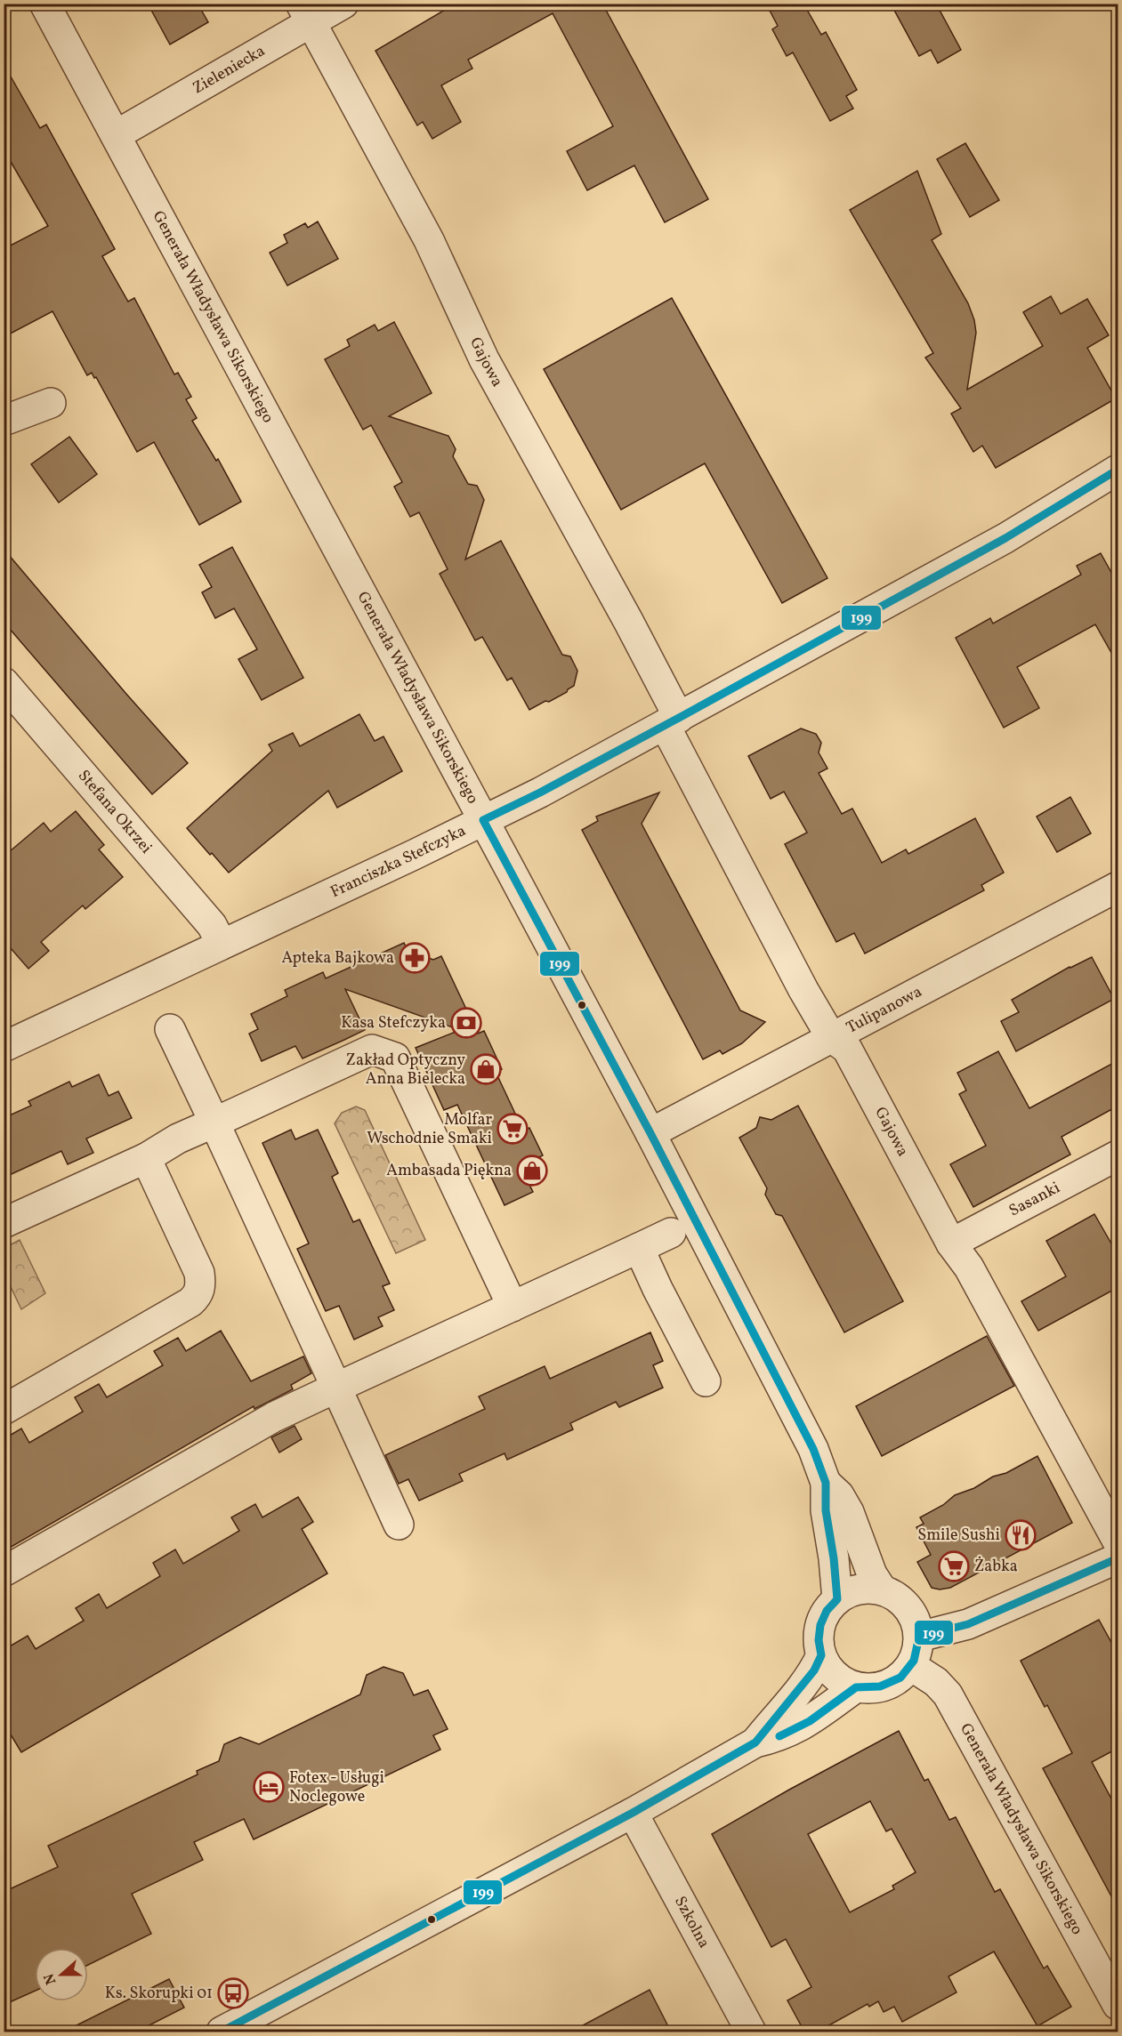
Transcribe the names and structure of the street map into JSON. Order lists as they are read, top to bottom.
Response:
{
  "streets": {
    "street": [
      "Zieleniecka",
      "Generała Władysława Sikorskiego",
      "Gajowa",
      "Stefana Okrzei",
      "Franciszka Stefczyka",
      "Tulipanowa",
      "Sasanki",
      "Szkolna"
    ]
  },
  "crossings": [
    ["Zieleniecka", "Generała Władysława Sikorskiego"],
    ["Zieleniecka", "Gajowa"],
    ["Generała Władysława Sikorskiego", "Franciszka Stefczyka"],
    ["Generała Władysława Sikorskiego", "Tulipanowa"],
    ["Gajowa", "Franciszka Stefczyka"],
    ["Gajowa", "Tulipanowa"],
    ["Gajowa", "Sasanki"],
    ["Stefana Okrzei", "Franciszka Stefczyka"]
  ],
  "places": {
    "pharmacy": ["Apteka Bajkowa"],
    "bank": ["Kasa Stefczyka"],
    "shop": ["Zakład Optyczny Anna Bielecka", "Ambasada Piękna"],
    "supermarket": ["Molfar Wschodnie Smaki", "Żabka"],
    "restaurant": ["Smile Sushi"],
    "hotel": ["Fotex - Usługi Noclegowe"],
    "bus stop": ["Ks. Skorupki 01"]
  },
  "lines": ["transit line 199"],
  "north": "left"
}
